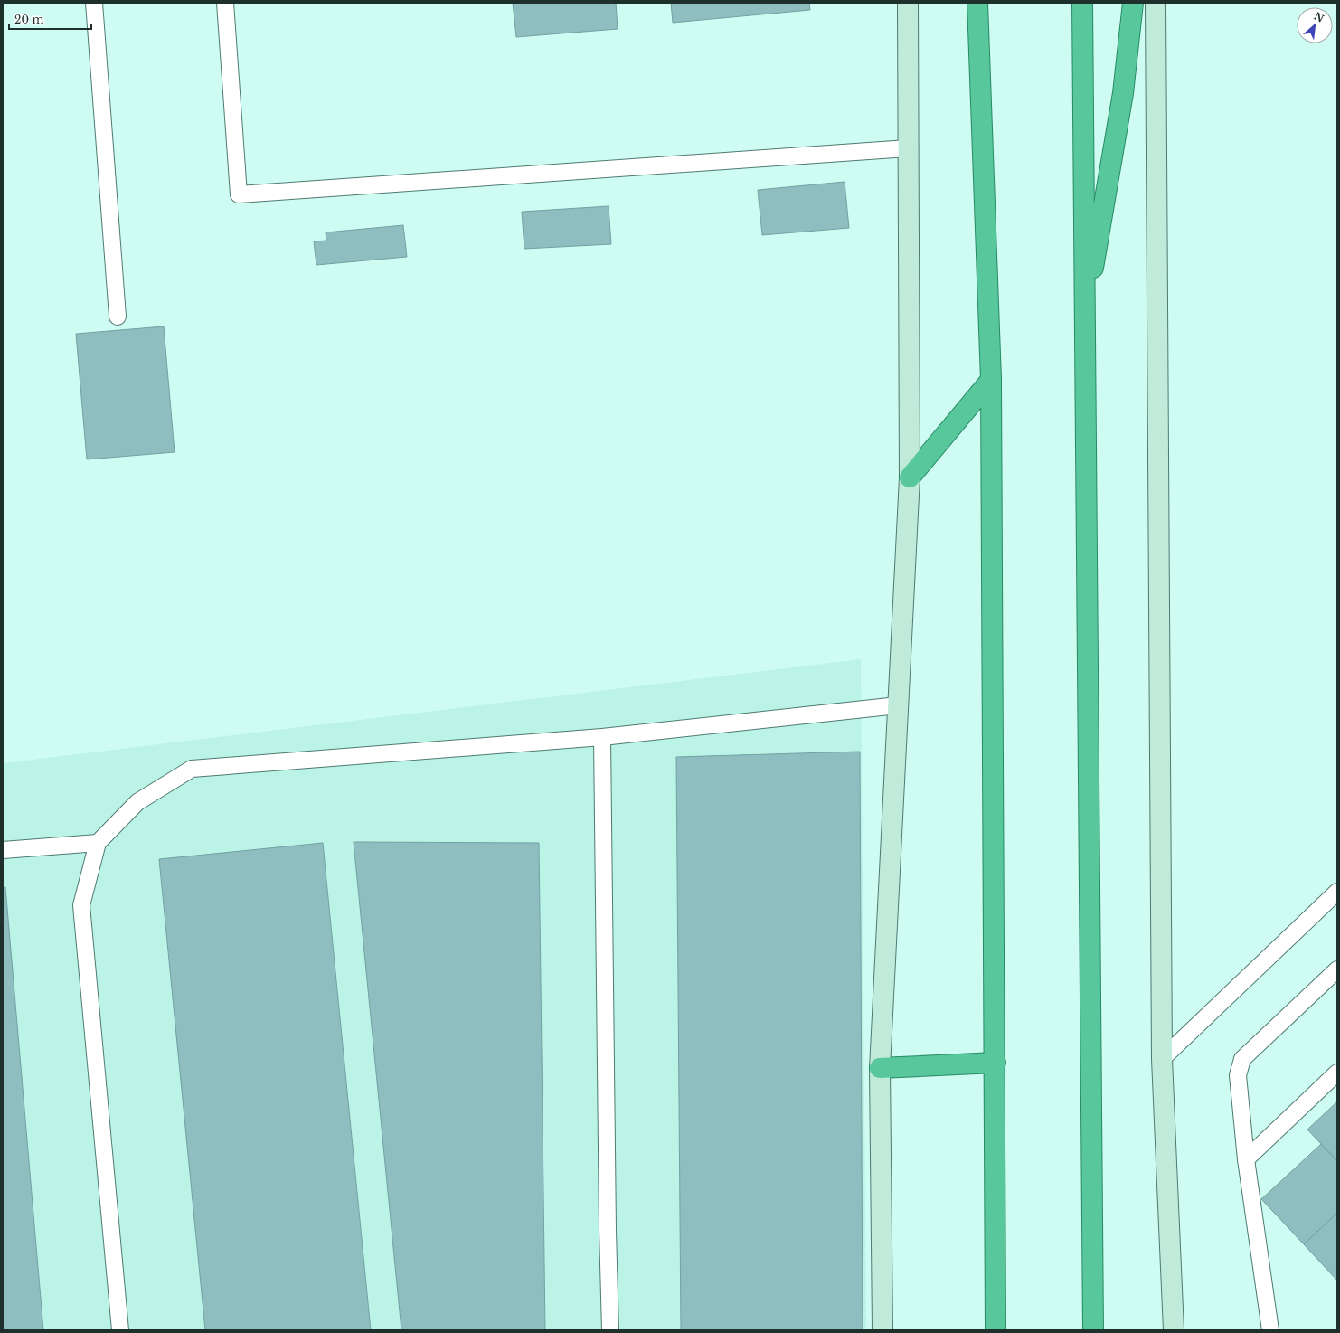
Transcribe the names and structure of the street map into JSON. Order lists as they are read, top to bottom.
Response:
{
  "scale_bar": "20 m",
  "north": "top right"
}
